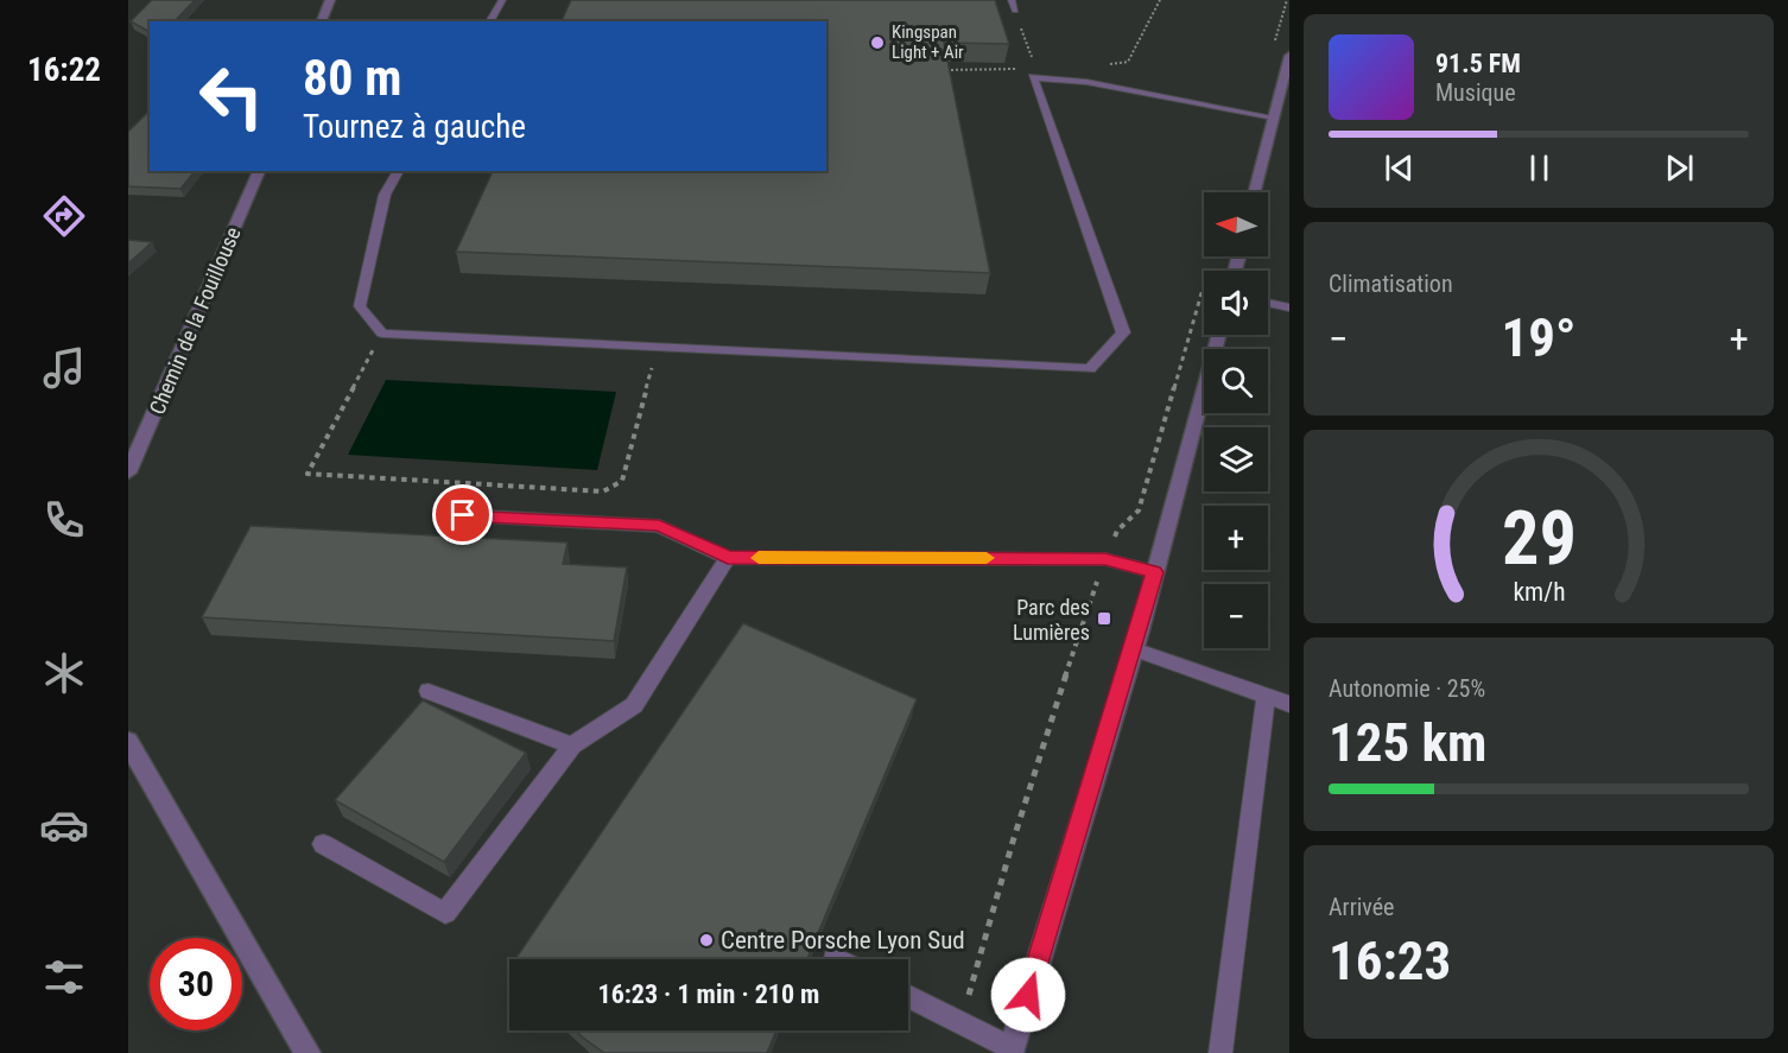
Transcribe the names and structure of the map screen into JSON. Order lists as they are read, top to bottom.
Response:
{
  "streets": {
    "street": ["Chemin de la Fouillouse"]
  },
  "places": {
    "other": ["Kingspan Light + Air", "Centre Porsche Lyon Sud"],
    "transit": ["Parc des Lumières"]
  },
  "north": "left",
  "page": {
    "tabs": "16:22",
    "turn": ["80 m", "Tournez à gauche"],
    "song": ["91.5 FM", "Musique"],
    "map_buttons": ["+", "−"],
    "tile": [
      "Climatisation",
      ["Autonomie · 25%", "125 km"],
      ["Arrivée", "16:23"]
    ],
    "heat": ["−", "19°", "+"],
    "limit": "30",
    "trip": "16:23 · 1 min · 210 m",
    "gauge": ["29", "km/h"]
  }
}
